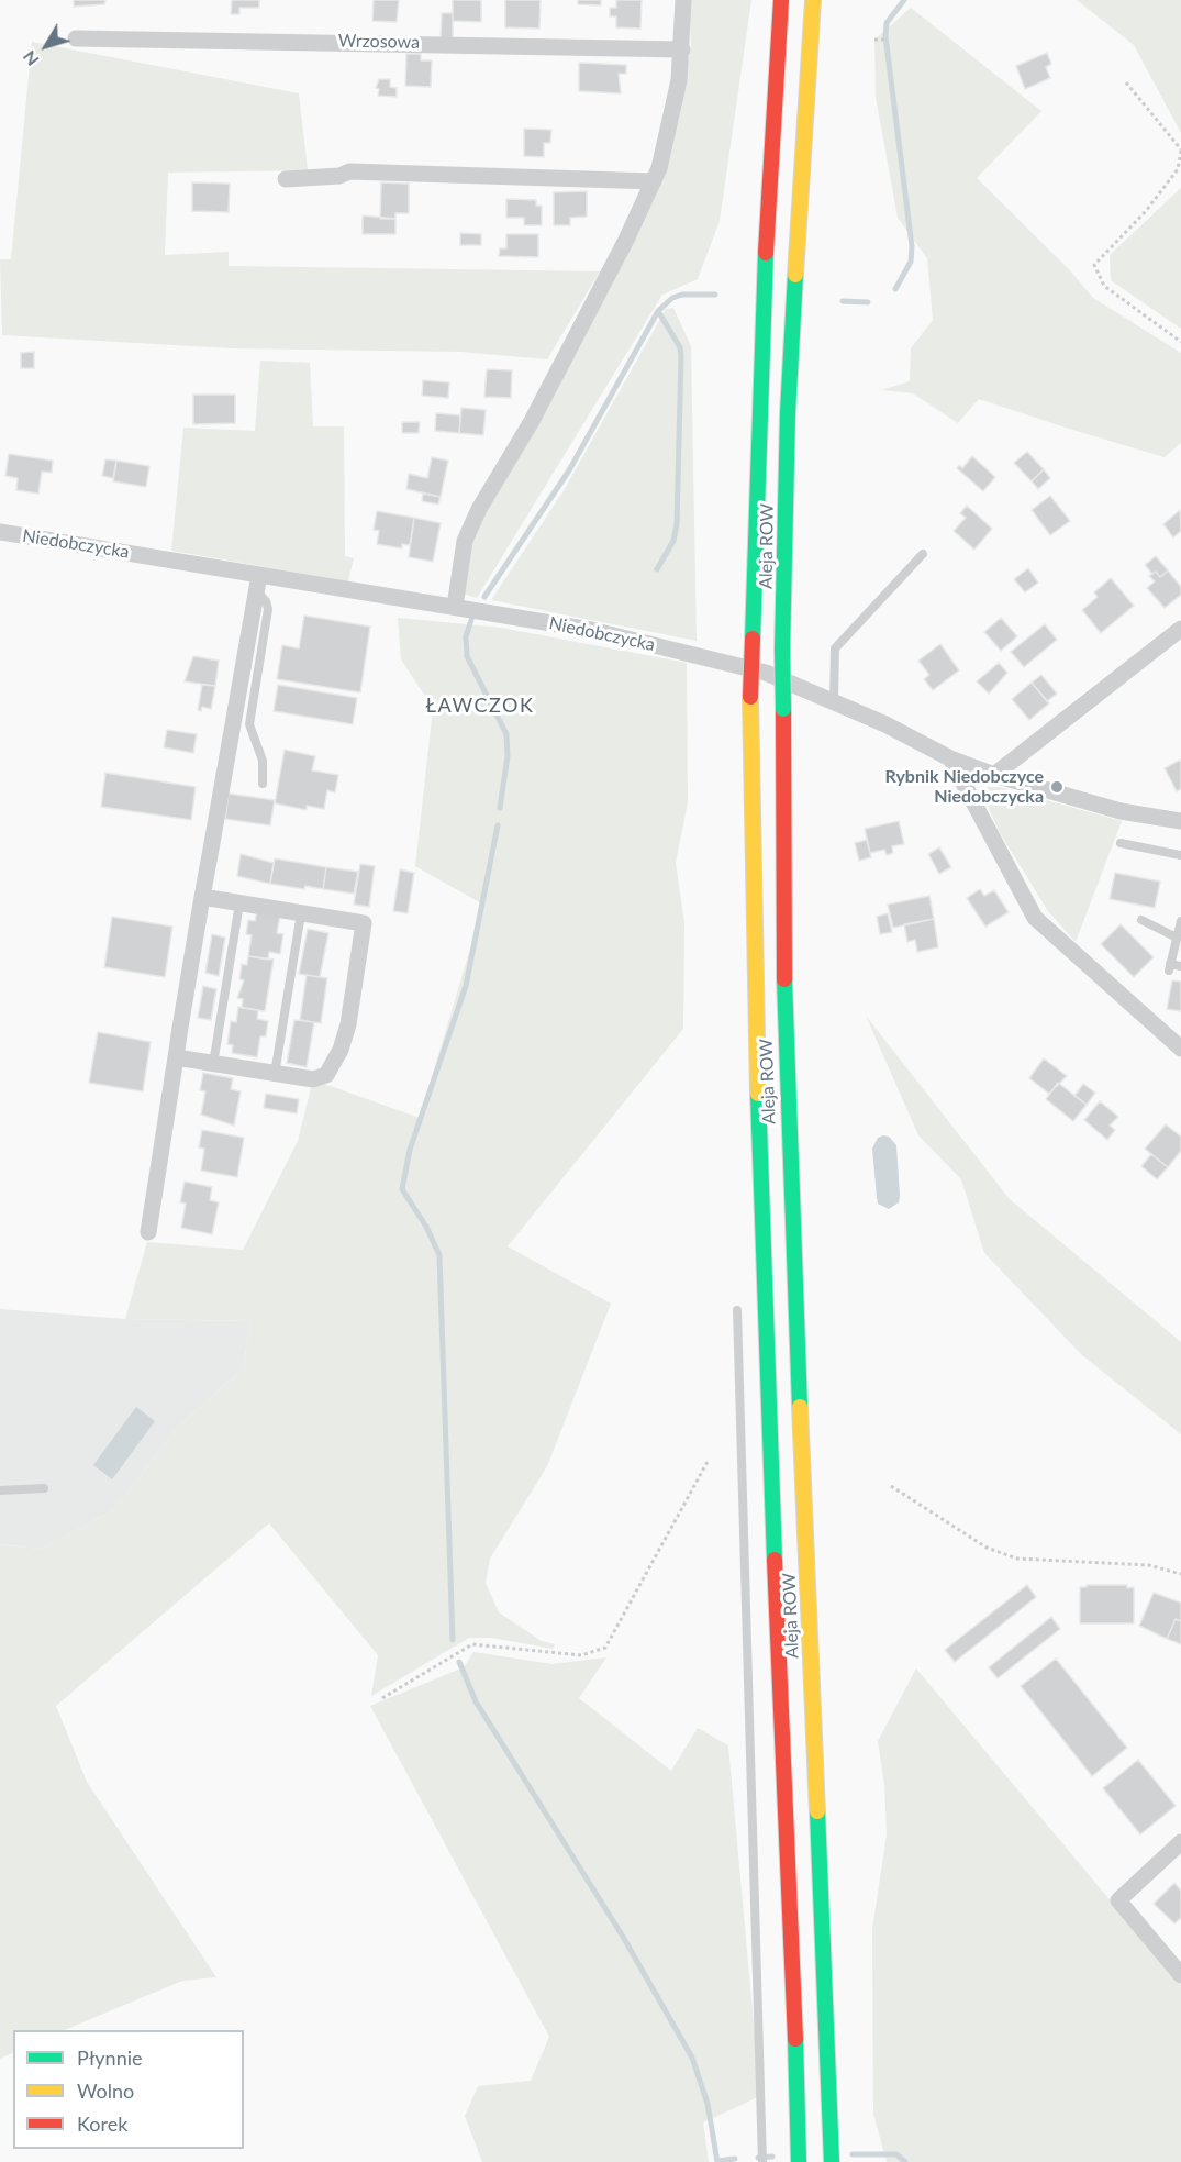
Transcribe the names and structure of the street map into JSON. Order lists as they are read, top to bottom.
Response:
{
  "streets": {
    "main road": ["Aleja ROW"],
    "street": ["Wrzosowa", "Niedobczycka"]
  },
  "districts": ["ŁAWCZOK"],
  "places": ["Rybnik Niedobczyce Niedobczycka"],
  "legend": ["Płynnie", "Wolno", "Korek"],
  "north": "bottom left"
}
